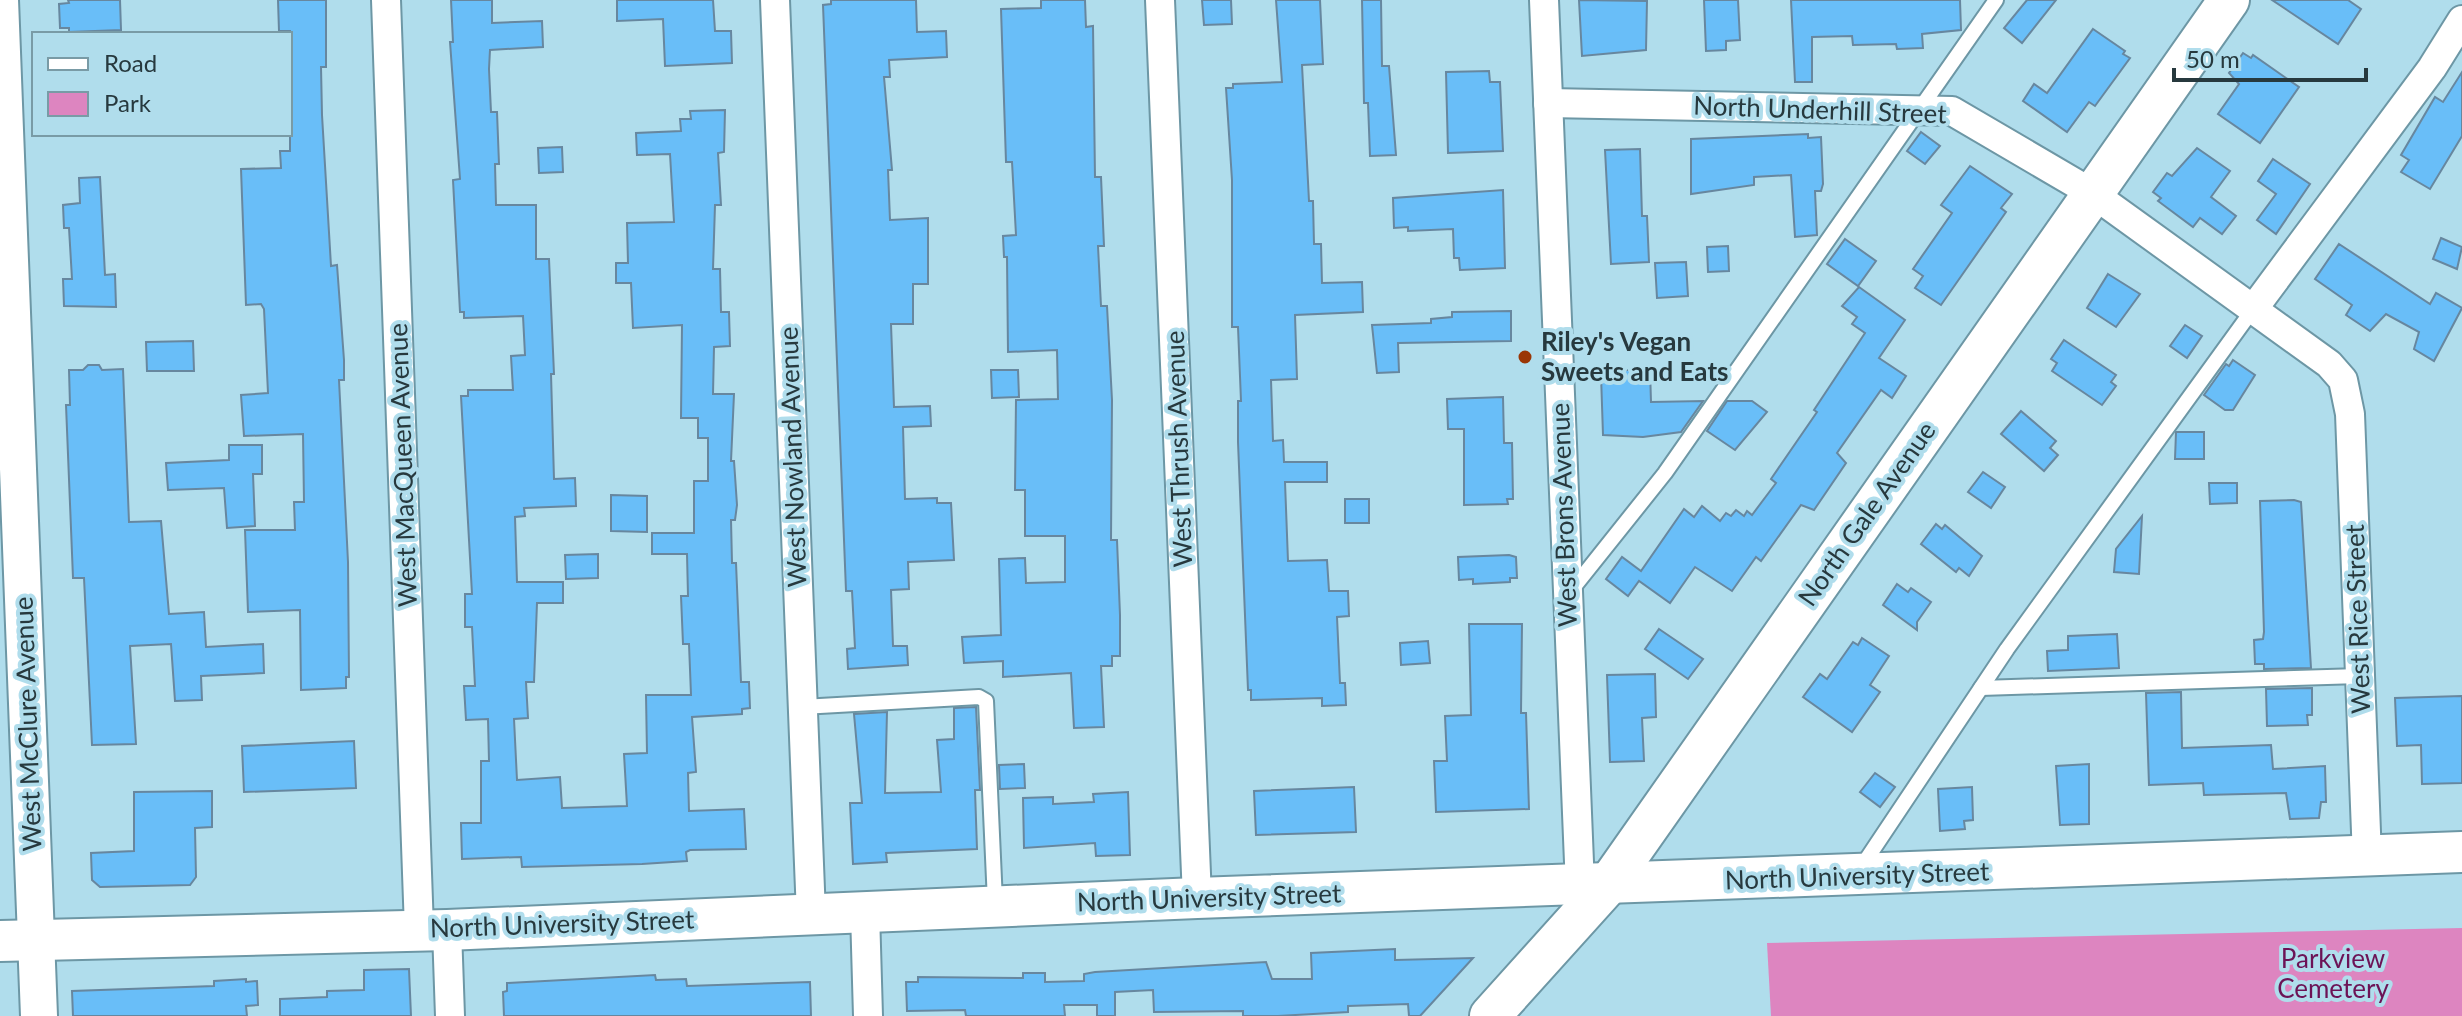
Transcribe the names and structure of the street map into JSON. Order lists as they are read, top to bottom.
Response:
{
  "streets": {
    "main road": ["North Gale Avenue", "North University Street"],
    "street": [
      "North Underhill Street",
      "West Thrush Avenue",
      "West Nowland Avenue",
      "West MacQueen Avenue",
      "West Brons Avenue",
      "West Rice Street",
      "West McClure Avenue"
    ]
  },
  "crossings": [
    ["North Underhill Street", "North Gale Avenue"],
    ["North Underhill Street", "West Brons Avenue"],
    ["North Underhill Street", "West Rice Street"],
    ["West Thrush Avenue", "North University Street"],
    ["West Nowland Avenue", "North University Street"],
    ["West MacQueen Avenue", "North University Street"],
    ["North Gale Avenue", "West Brons Avenue"],
    ["North Gale Avenue", "North University Street"],
    ["West Brons Avenue", "North University Street"],
    ["West Rice Street", "North University Street"],
    ["West McClure Avenue", "North University Street"]
  ],
  "parks": ["Parkview Cemetery"],
  "places": ["Riley's Vegan Sweets and Eats"],
  "legend": ["Road", "Park"],
  "scale_bar": "50 m"
}
